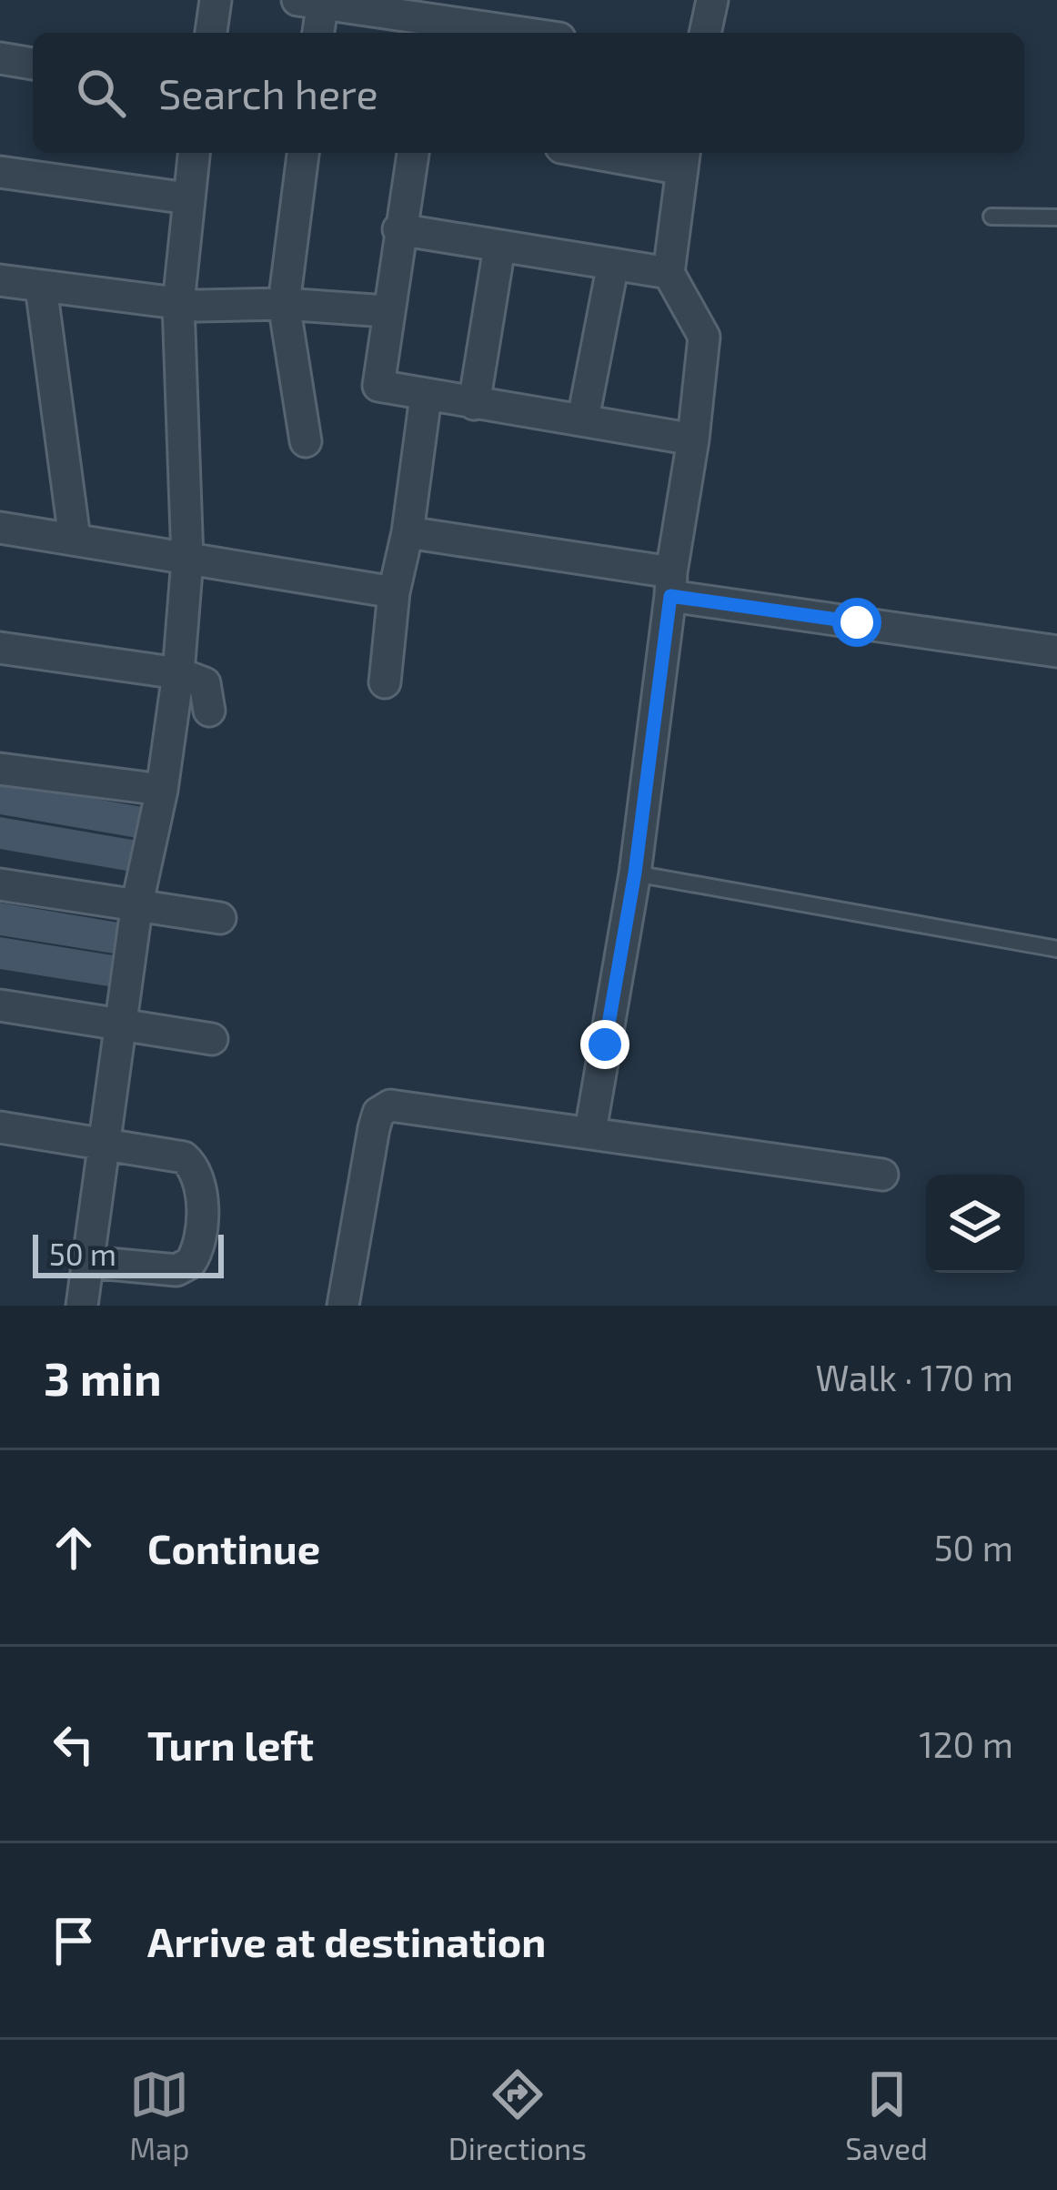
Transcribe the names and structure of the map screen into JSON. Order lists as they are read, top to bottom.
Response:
{
  "scale_bar": "50 m",
  "page": {
    "search": "Search here",
    "scale": "50 m",
    "heading": ["3 min", "Walk · 170 m"],
    "list": [
      ["Continue", "50 m"],
      ["Turn left", "120 m"],
      "Arrive at destination"
    ],
    "nav": ["Map", "Directions", "Saved"]
  }
}
